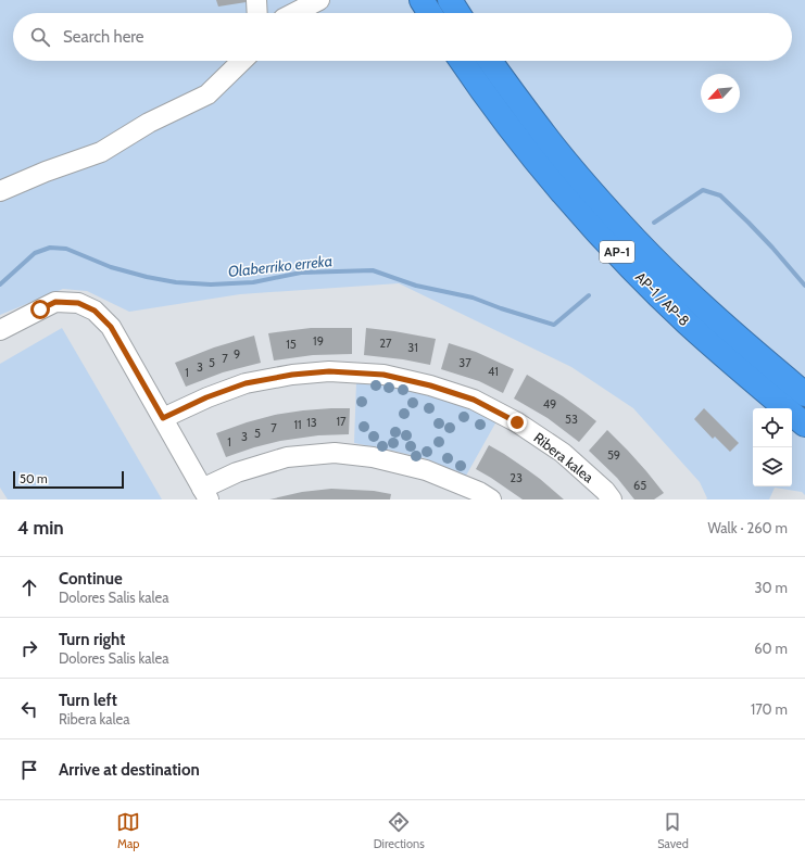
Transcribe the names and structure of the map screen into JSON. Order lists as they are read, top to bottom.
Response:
{
  "streets": {
    "highway": ["AP-1", "AP-1 / AP-8"],
    "street": ["Ribera kalea"]
  },
  "water": ["Olaberriko erreka"],
  "house_numbers": [
    "19",
    "27",
    "15",
    "31",
    "9",
    "7",
    "5",
    "37",
    "3",
    "41",
    "1",
    "49",
    "53",
    "17",
    "13",
    "11",
    "7",
    "5",
    "3",
    "1",
    "59",
    "23",
    "65"
  ],
  "scale_bar": "50 m",
  "north": "bottom left",
  "page": {
    "search": "Search here",
    "scale": "50 m",
    "heading": ["4 min", "Walk · 260 m"],
    "list": [
      ["Continue", "Dolores Salis kalea", "30 m"],
      ["Turn right", "Dolores Salis kalea", "60 m"],
      ["Turn left", "Ribera kalea", "170 m"],
      "Arrive at destination"
    ],
    "nav": ["Map", "Directions", "Saved"]
  }
}
